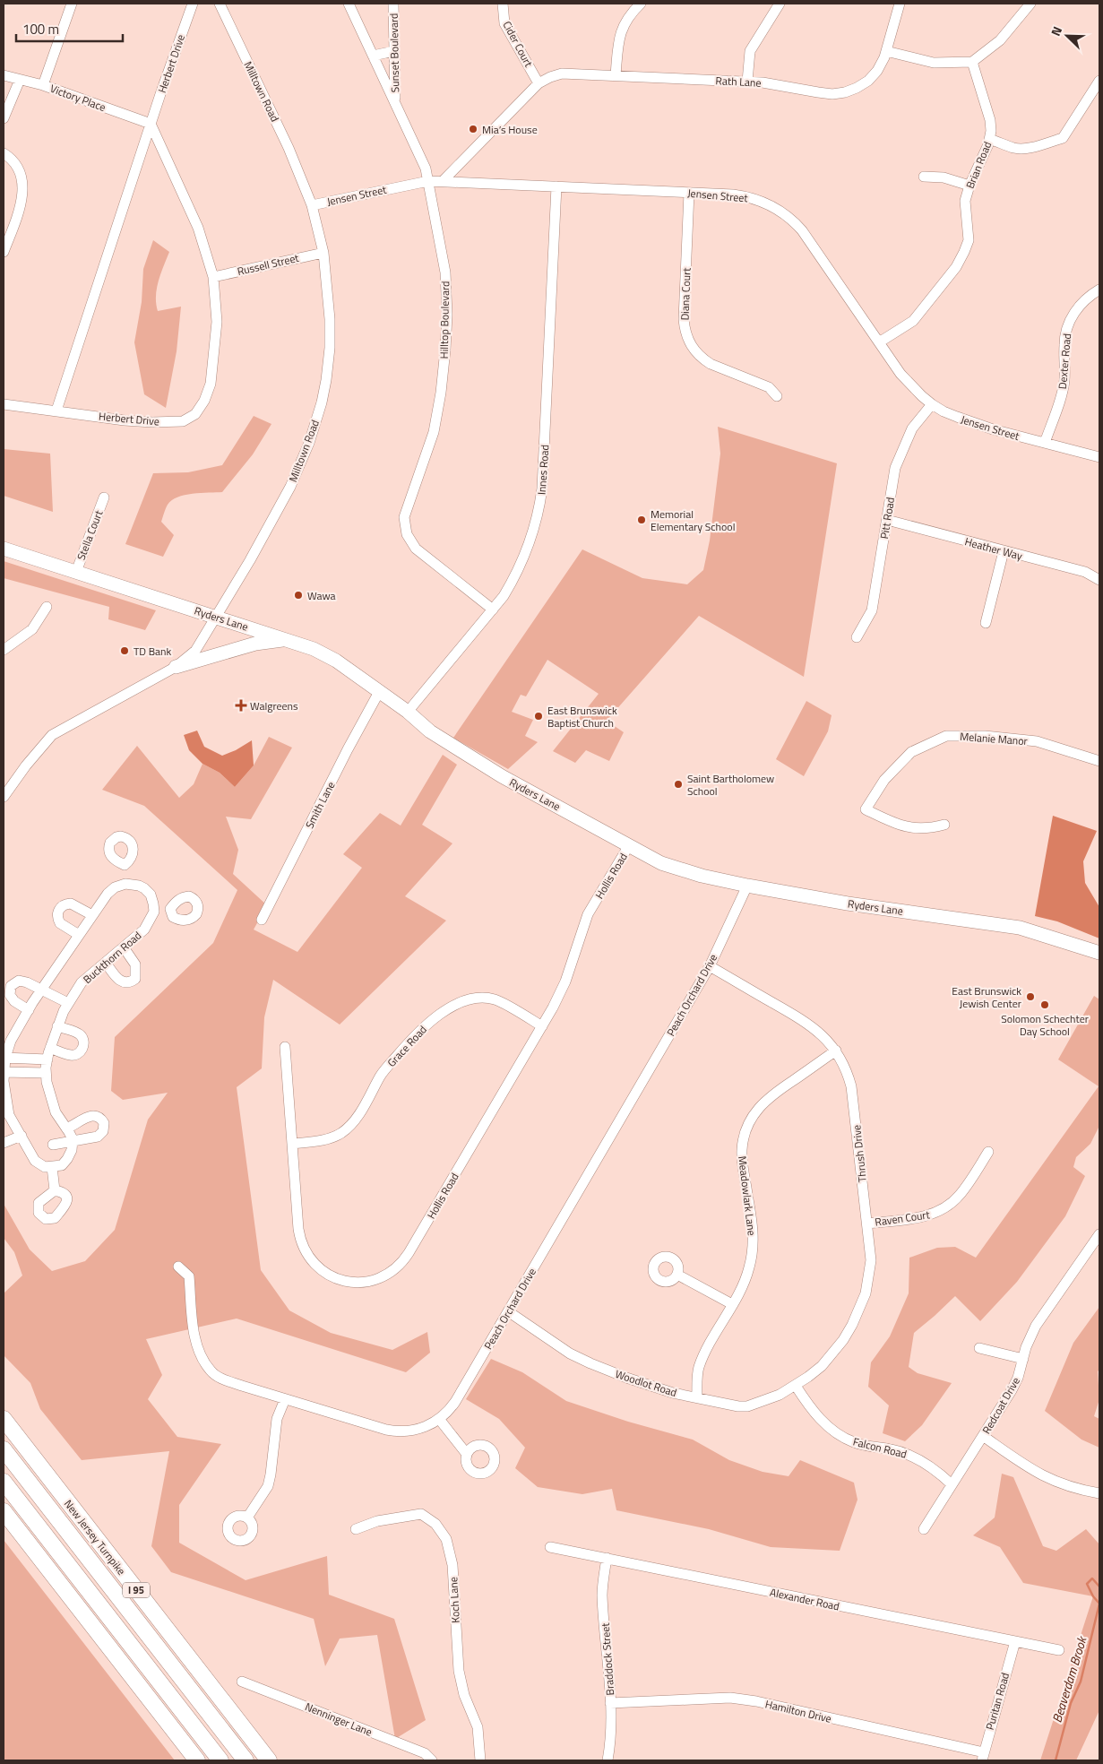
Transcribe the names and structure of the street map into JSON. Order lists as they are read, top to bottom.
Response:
{
  "streets": {
    "highway": ["New Jersey Turnpike", "I 95"],
    "main road": ["Ryders Lane"],
    "street": [
      "Cider Court",
      "Sunset Boulevard",
      "Herbert Drive",
      "Rath Lane",
      "Milltown Road",
      "Victory Place",
      "Brian Road",
      "Jensen Street",
      "Russell Street",
      "Diana Court",
      "Hilltop Boulevard",
      "Dexter Road",
      "Innes Road",
      "Pitt Road",
      "Stella Court",
      "Heather Way",
      "Melanie Manor",
      "Smith Lane",
      "Hollis Road",
      "Buckthorn Road",
      "Peach Orchard Drive",
      "Grace Road",
      "Thrush Drive",
      "Meadowlark Lane",
      "Raven Court",
      "Woodlot Road",
      "Redcoat Drive",
      "Falcon Road",
      "Alexander Road",
      "Koch Lane",
      "Braddock Street",
      "Puritan Road",
      "Hamilton Drive",
      "Nenninger Lane"
    ]
  },
  "crossings": [
    ["Cider Court", "Rath Lane"],
    ["Sunset Boulevard", "Hilltop Boulevard"],
    ["Herbert Drive", "Victory Place"],
    ["Herbert Drive", "Russell Street"],
    ["Rath Lane", "Jensen Street"],
    ["Milltown Road", "Jensen Street"],
    ["Milltown Road", "Russell Street"],
    ["Milltown Road", "Ryders Lane"],
    ["Brian Road", "Jensen Street"],
    ["Jensen Street", "Diana Court"],
    ["Jensen Street", "Hilltop Boulevard"],
    ["Jensen Street", "Dexter Road"],
    ["Jensen Street", "Innes Road"],
    ["Jensen Street", "Pitt Road"],
    ["Hilltop Boulevard", "Innes Road"],
    ["Innes Road", "Ryders Lane"],
    ["Pitt Road", "Heather Way"],
    ["Stella Court", "Ryders Lane"],
    ["Ryders Lane", "Smith Lane"],
    ["Ryders Lane", "Hollis Road"],
    ["Ryders Lane", "Peach Orchard Drive"],
    ["Hollis Road", "Grace Road"],
    ["Peach Orchard Drive", "Thrush Drive"],
    ["Peach Orchard Drive", "Woodlot Road"],
    ["Thrush Drive", "Meadowlark Lane"],
    ["Thrush Drive", "Raven Court"],
    ["Thrush Drive", "Woodlot Road"],
    ["Thrush Drive", "Falcon Road"],
    ["Meadowlark Lane", "Woodlot Road"],
    ["Woodlot Road", "Falcon Road"],
    ["Redcoat Drive", "Falcon Road"],
    ["Alexander Road", "Braddock Street"],
    ["Alexander Road", "Puritan Road"],
    ["Braddock Street", "Hamilton Drive"],
    ["Puritan Road", "Hamilton Drive"]
  ],
  "water": ["Beaverdam Brook"],
  "places": {
    "other": [
      "Mia’s House",
      "Memorial Elementary School",
      "Wawa",
      "TD Bank",
      "East Brunswick Baptist Church",
      "Saint Bartholomew School",
      "East Brunswick Jewish Center",
      "Solomon Schechter Day School"
    ],
    "health": ["Walgreens"]
  },
  "scale_bar": "100 m",
  "north": "top left"
}
